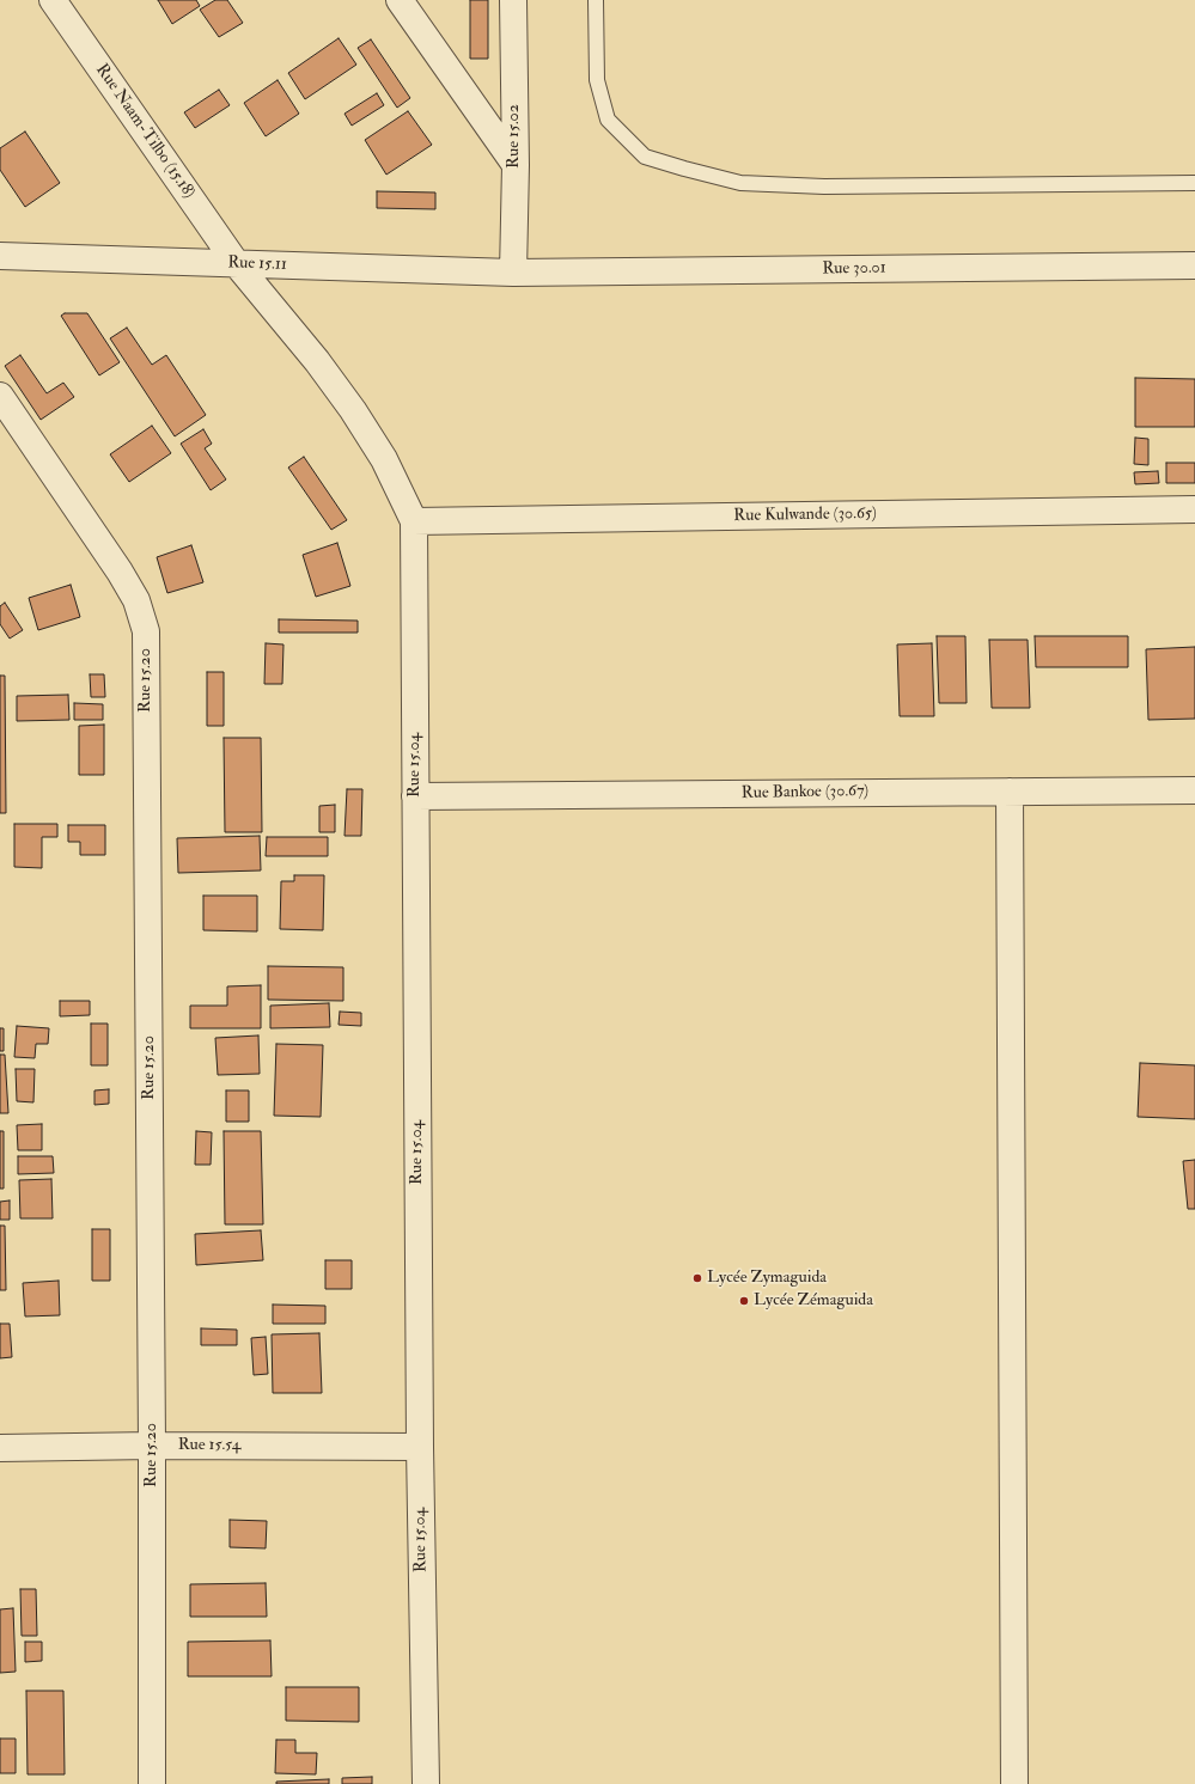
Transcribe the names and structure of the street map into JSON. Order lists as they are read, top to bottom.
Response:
{
  "streets": {
    "street": [
      "Rue Naam-Tilbo (15.18)",
      "Rue 15.02",
      "Rue 15.11",
      "Rue 30.01",
      "Rue Kulwande (30.65)",
      "Rue 15.20",
      "Rue 15.04",
      "Rue Bankoe (30.67)",
      "Rue 15.54"
    ]
  },
  "crossings": [
    ["Rue Naam-Tilbo (15.18)", "Rue 15.11"],
    ["Rue Naam-Tilbo (15.18)", "Rue Kulwande (30.65)"],
    ["Rue Naam-Tilbo (15.18)", "Rue 15.04"],
    ["Rue 15.02", "Rue 15.11"],
    ["Rue 15.02", "Rue 30.01"],
    ["Rue 15.11", "Rue 30.01"],
    ["Rue Kulwande (30.65)", "Rue 15.04"],
    ["Rue 15.20", "Rue 15.54"],
    ["Rue 15.04", "Rue Bankoe (30.67)"],
    ["Rue 15.04", "Rue 15.54"]
  ],
  "places": ["Lycée Zymaguida", "Lycée Zémaguida"]
}
